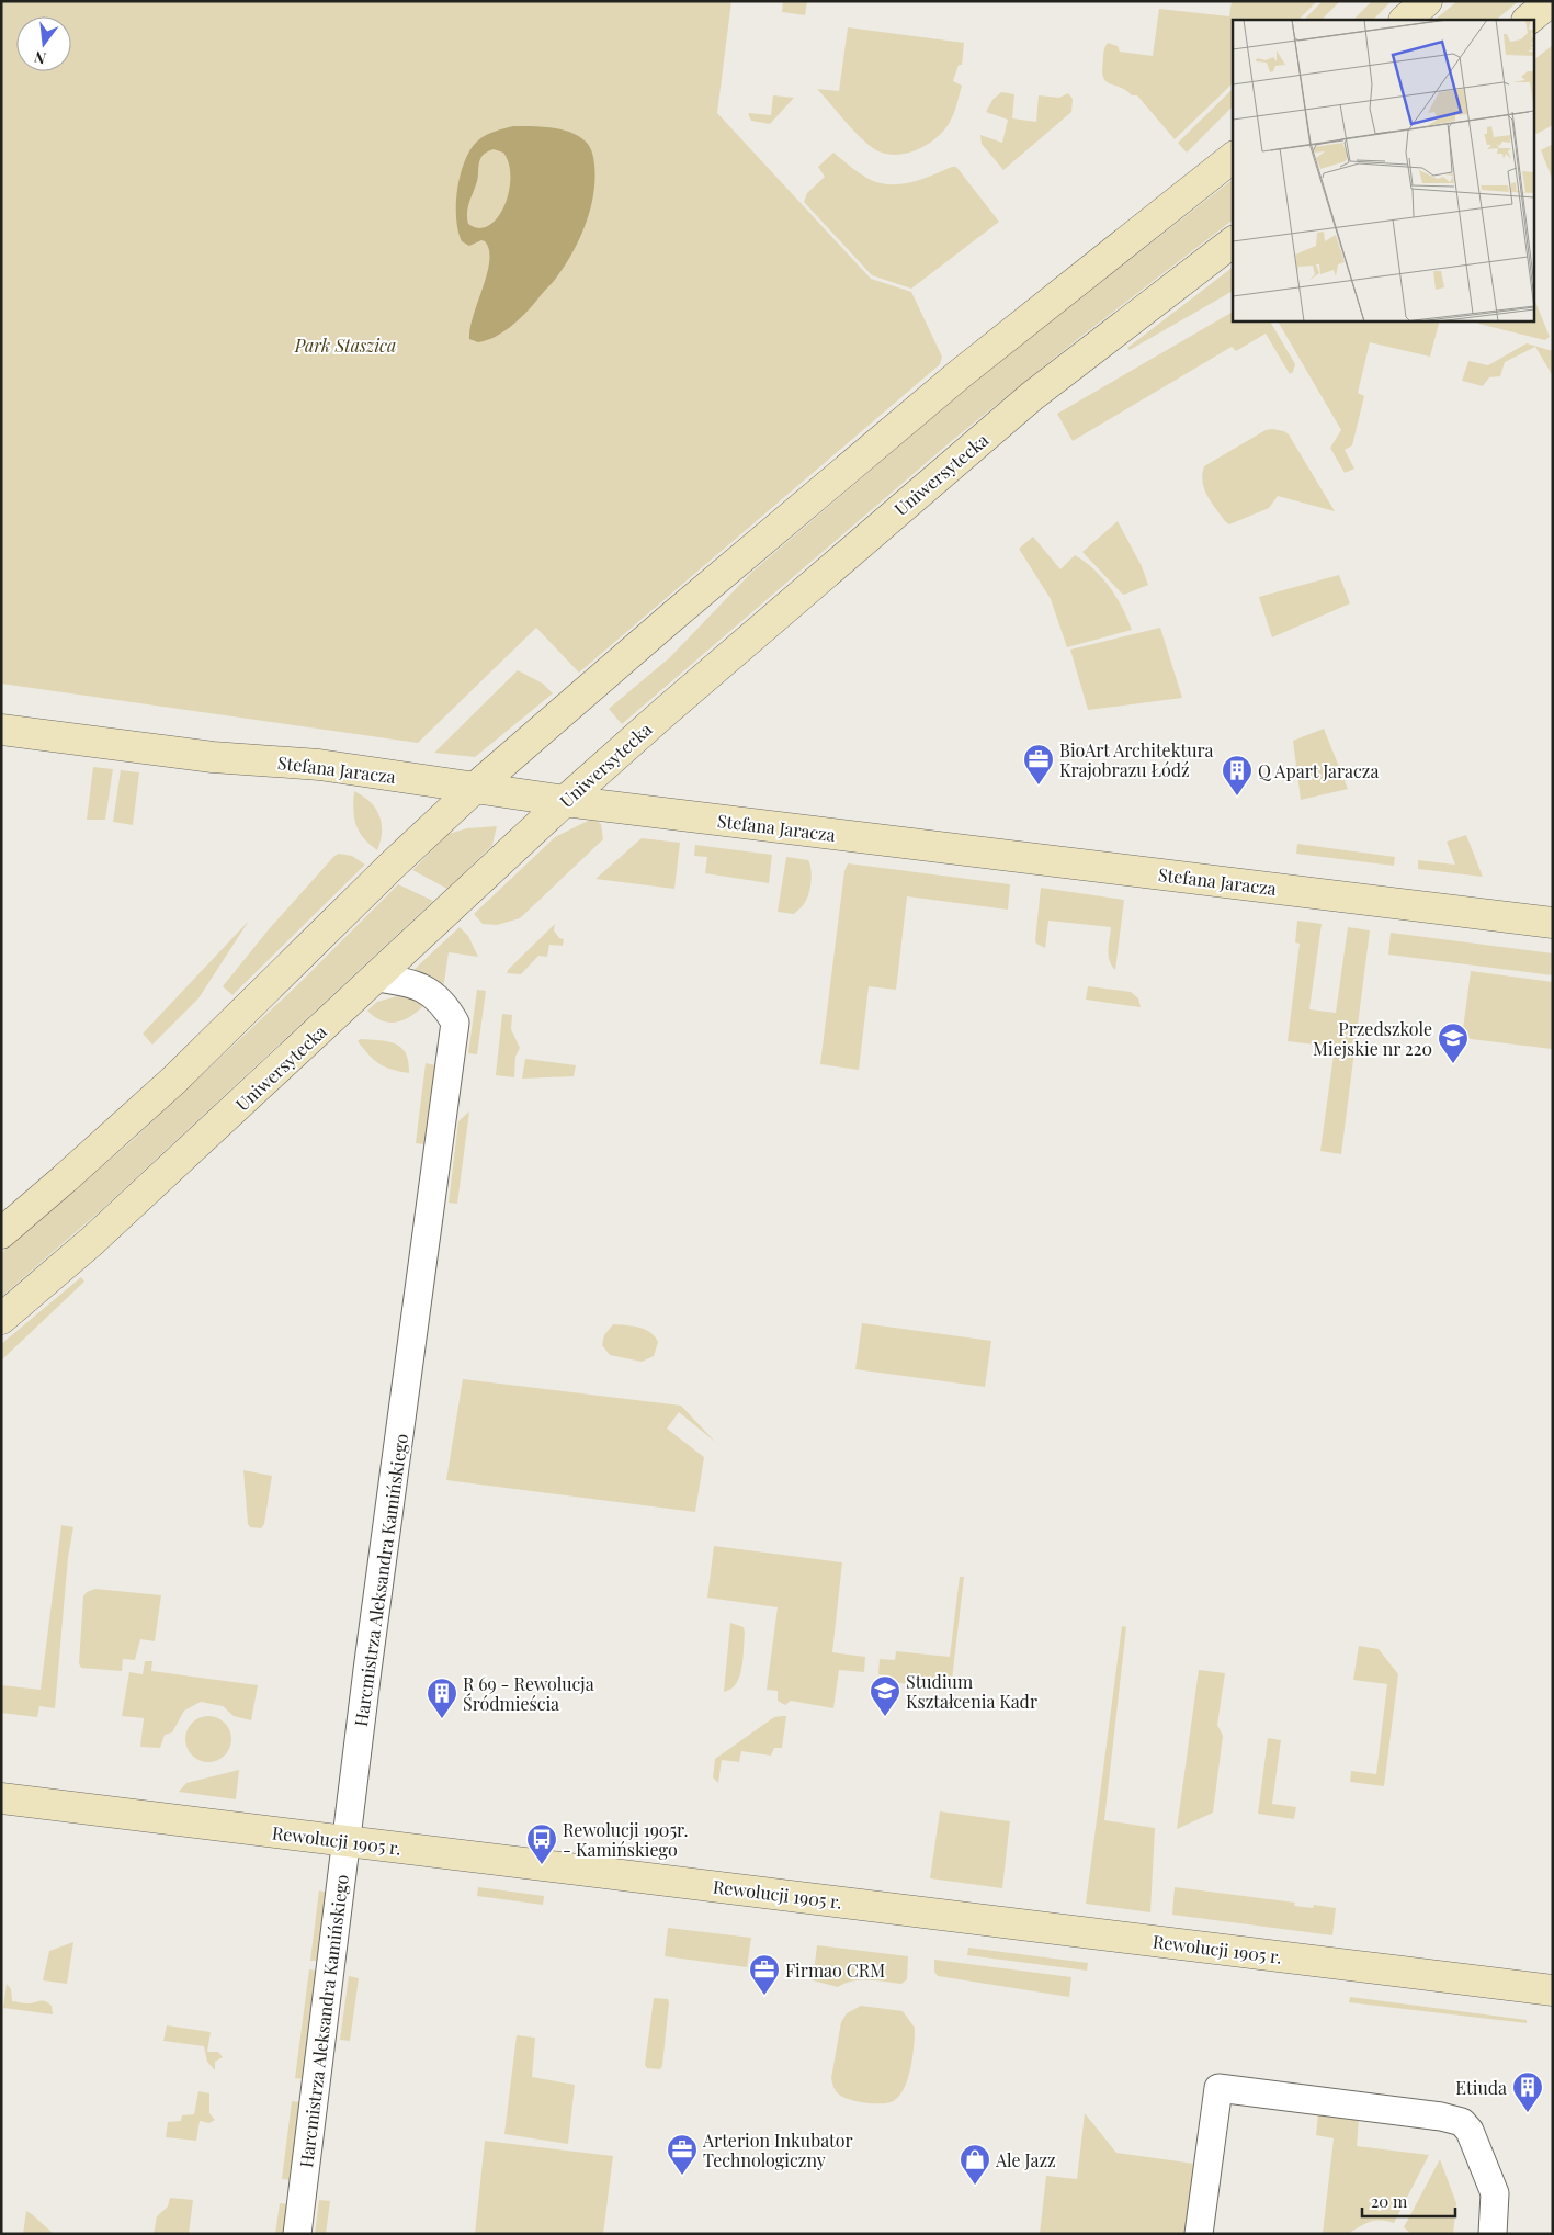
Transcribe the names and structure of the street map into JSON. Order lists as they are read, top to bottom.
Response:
{
  "streets": {
    "main road": ["Uniwersytecka", "Stefana Jaracza", "Rewolucji 1905 r."],
    "street": ["Harcmistrza Aleksandra Kamińskiego"]
  },
  "crossings": [
    ["Uniwersytecka", "Stefana Jaracza"],
    ["Uniwersytecka", "Harcmistrza Aleksandra Kamińskiego"],
    ["Harcmistrza Aleksandra Kamińskiego", "Rewolucji 1905 r."]
  ],
  "parks": ["Park Staszica"],
  "places": {
    "office": ["BioArt Architektura Krajobrazu Łódź", "Firmao CRM", "Arterion Inkubator Technologiczny"],
    "building": ["Q Apart Jaracza", "R 69 - Rewolucja Śródmieścia", "Etiuda"],
    "school or university": ["Przedszkole Miejskie nr 220", "Studium Kształcenia Kadr"],
    "bus stop": ["Rewolucji 1905r. - Kamińskiego"],
    "shop": ["Ale Jazz"]
  },
  "scale_bar": "20 m",
  "north": "bottom"
}
